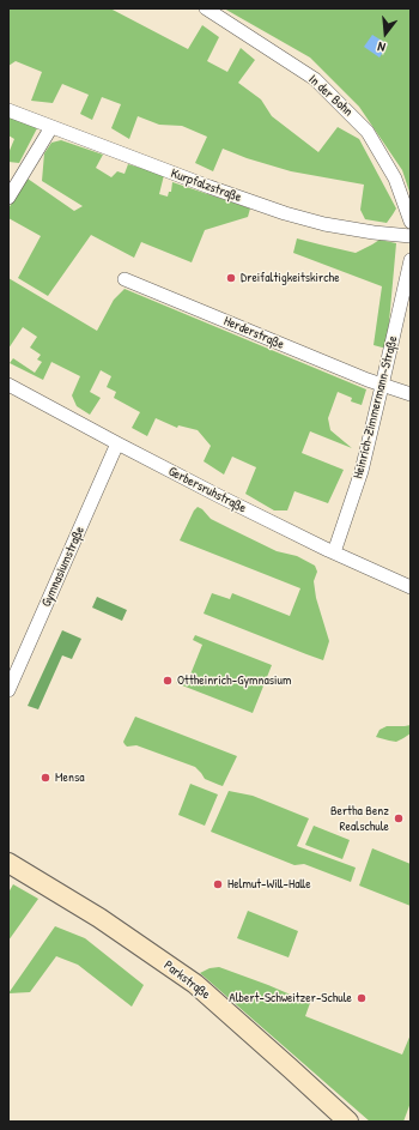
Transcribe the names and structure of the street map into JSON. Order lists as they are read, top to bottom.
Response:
{
  "streets": {
    "street": [
      "In der Bohn",
      "Kurpfalzstraße",
      "Herderstraße",
      "Heinrich-Zimmermann-Straße",
      "Gerbersruhstraße",
      "Gymnasiumstraße",
      "Parkstraße"
    ]
  },
  "crossings": [
    ["Herderstraße", "Heinrich-Zimmermann-Straße"],
    ["Heinrich-Zimmermann-Straße", "Gerbersruhstraße"],
    ["Gerbersruhstraße", "Gymnasiumstraße"]
  ],
  "places": [
    "Dreifaltigkeitskirche",
    "Ottheinrich-Gymnasium",
    "Mensa",
    "Bertha Benz Realschule",
    "Helmut-Will-Halle",
    "Albert-Schweitzer-Schule"
  ],
  "north": "bottom"
}
